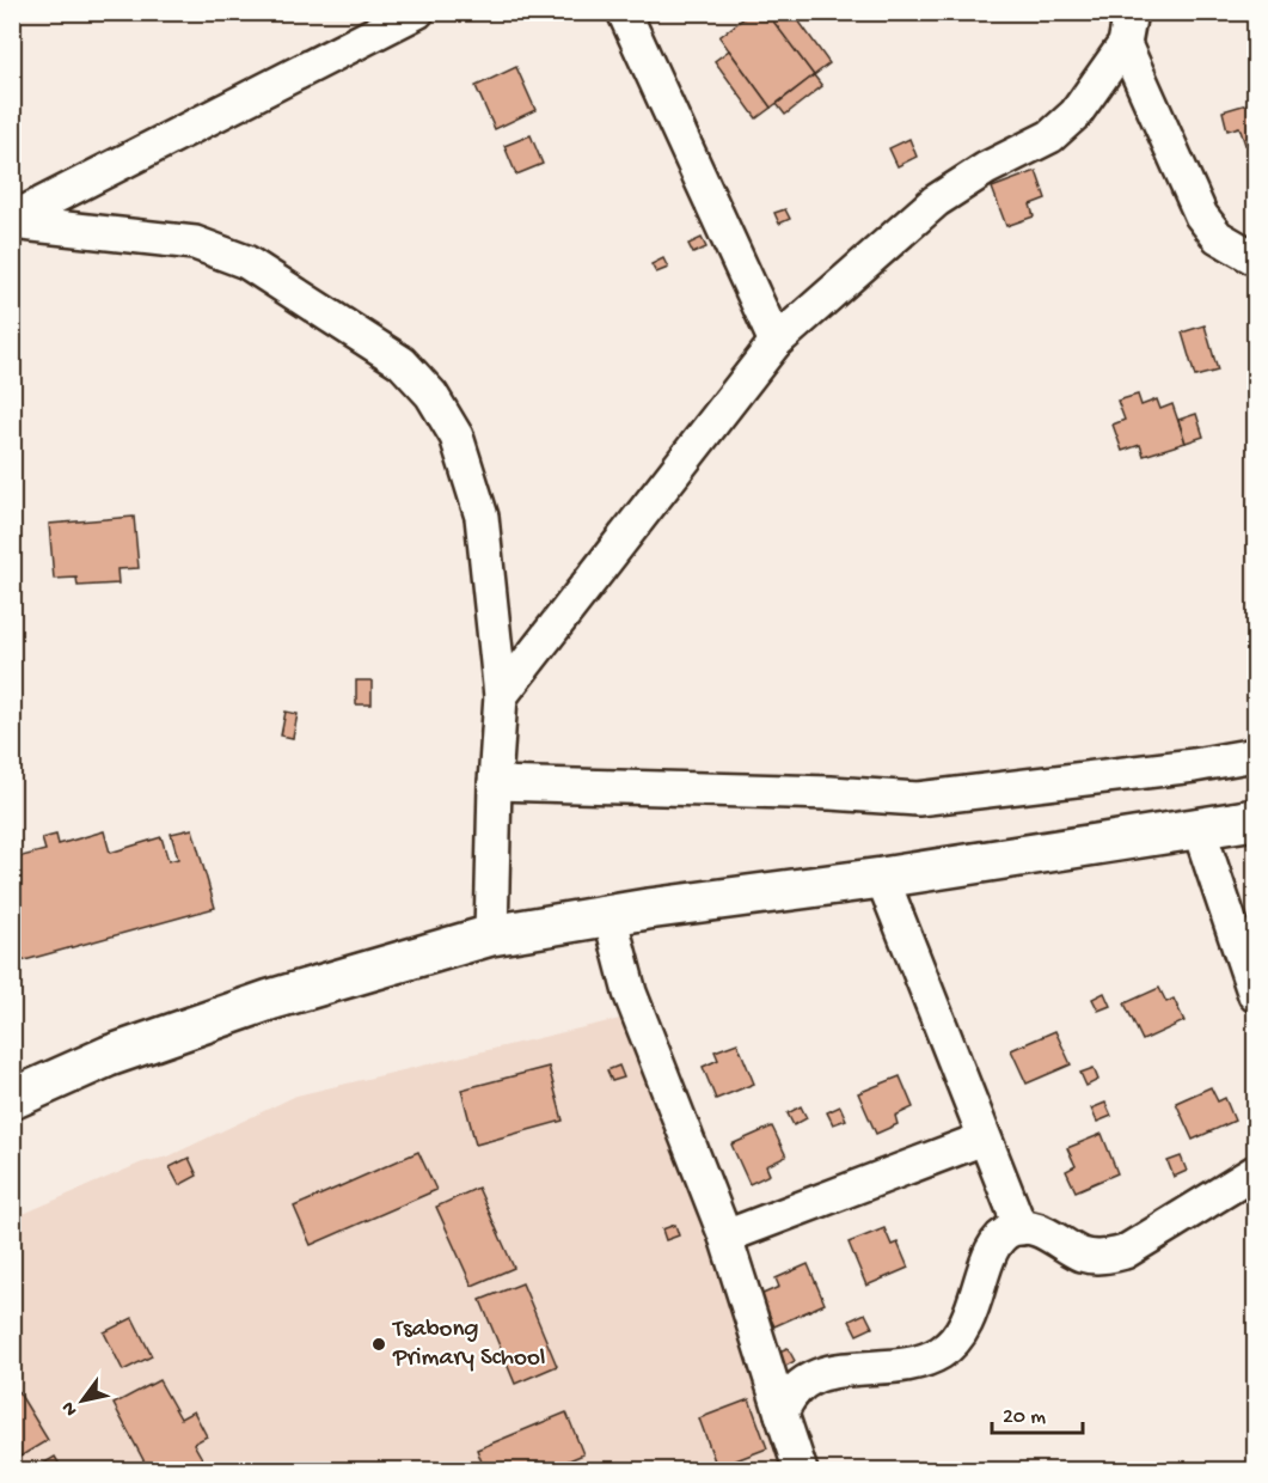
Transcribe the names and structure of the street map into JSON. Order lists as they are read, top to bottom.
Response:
{
  "places": ["Tsabong Primary School"],
  "scale_bar": "20 m",
  "north": "bottom left"
}
